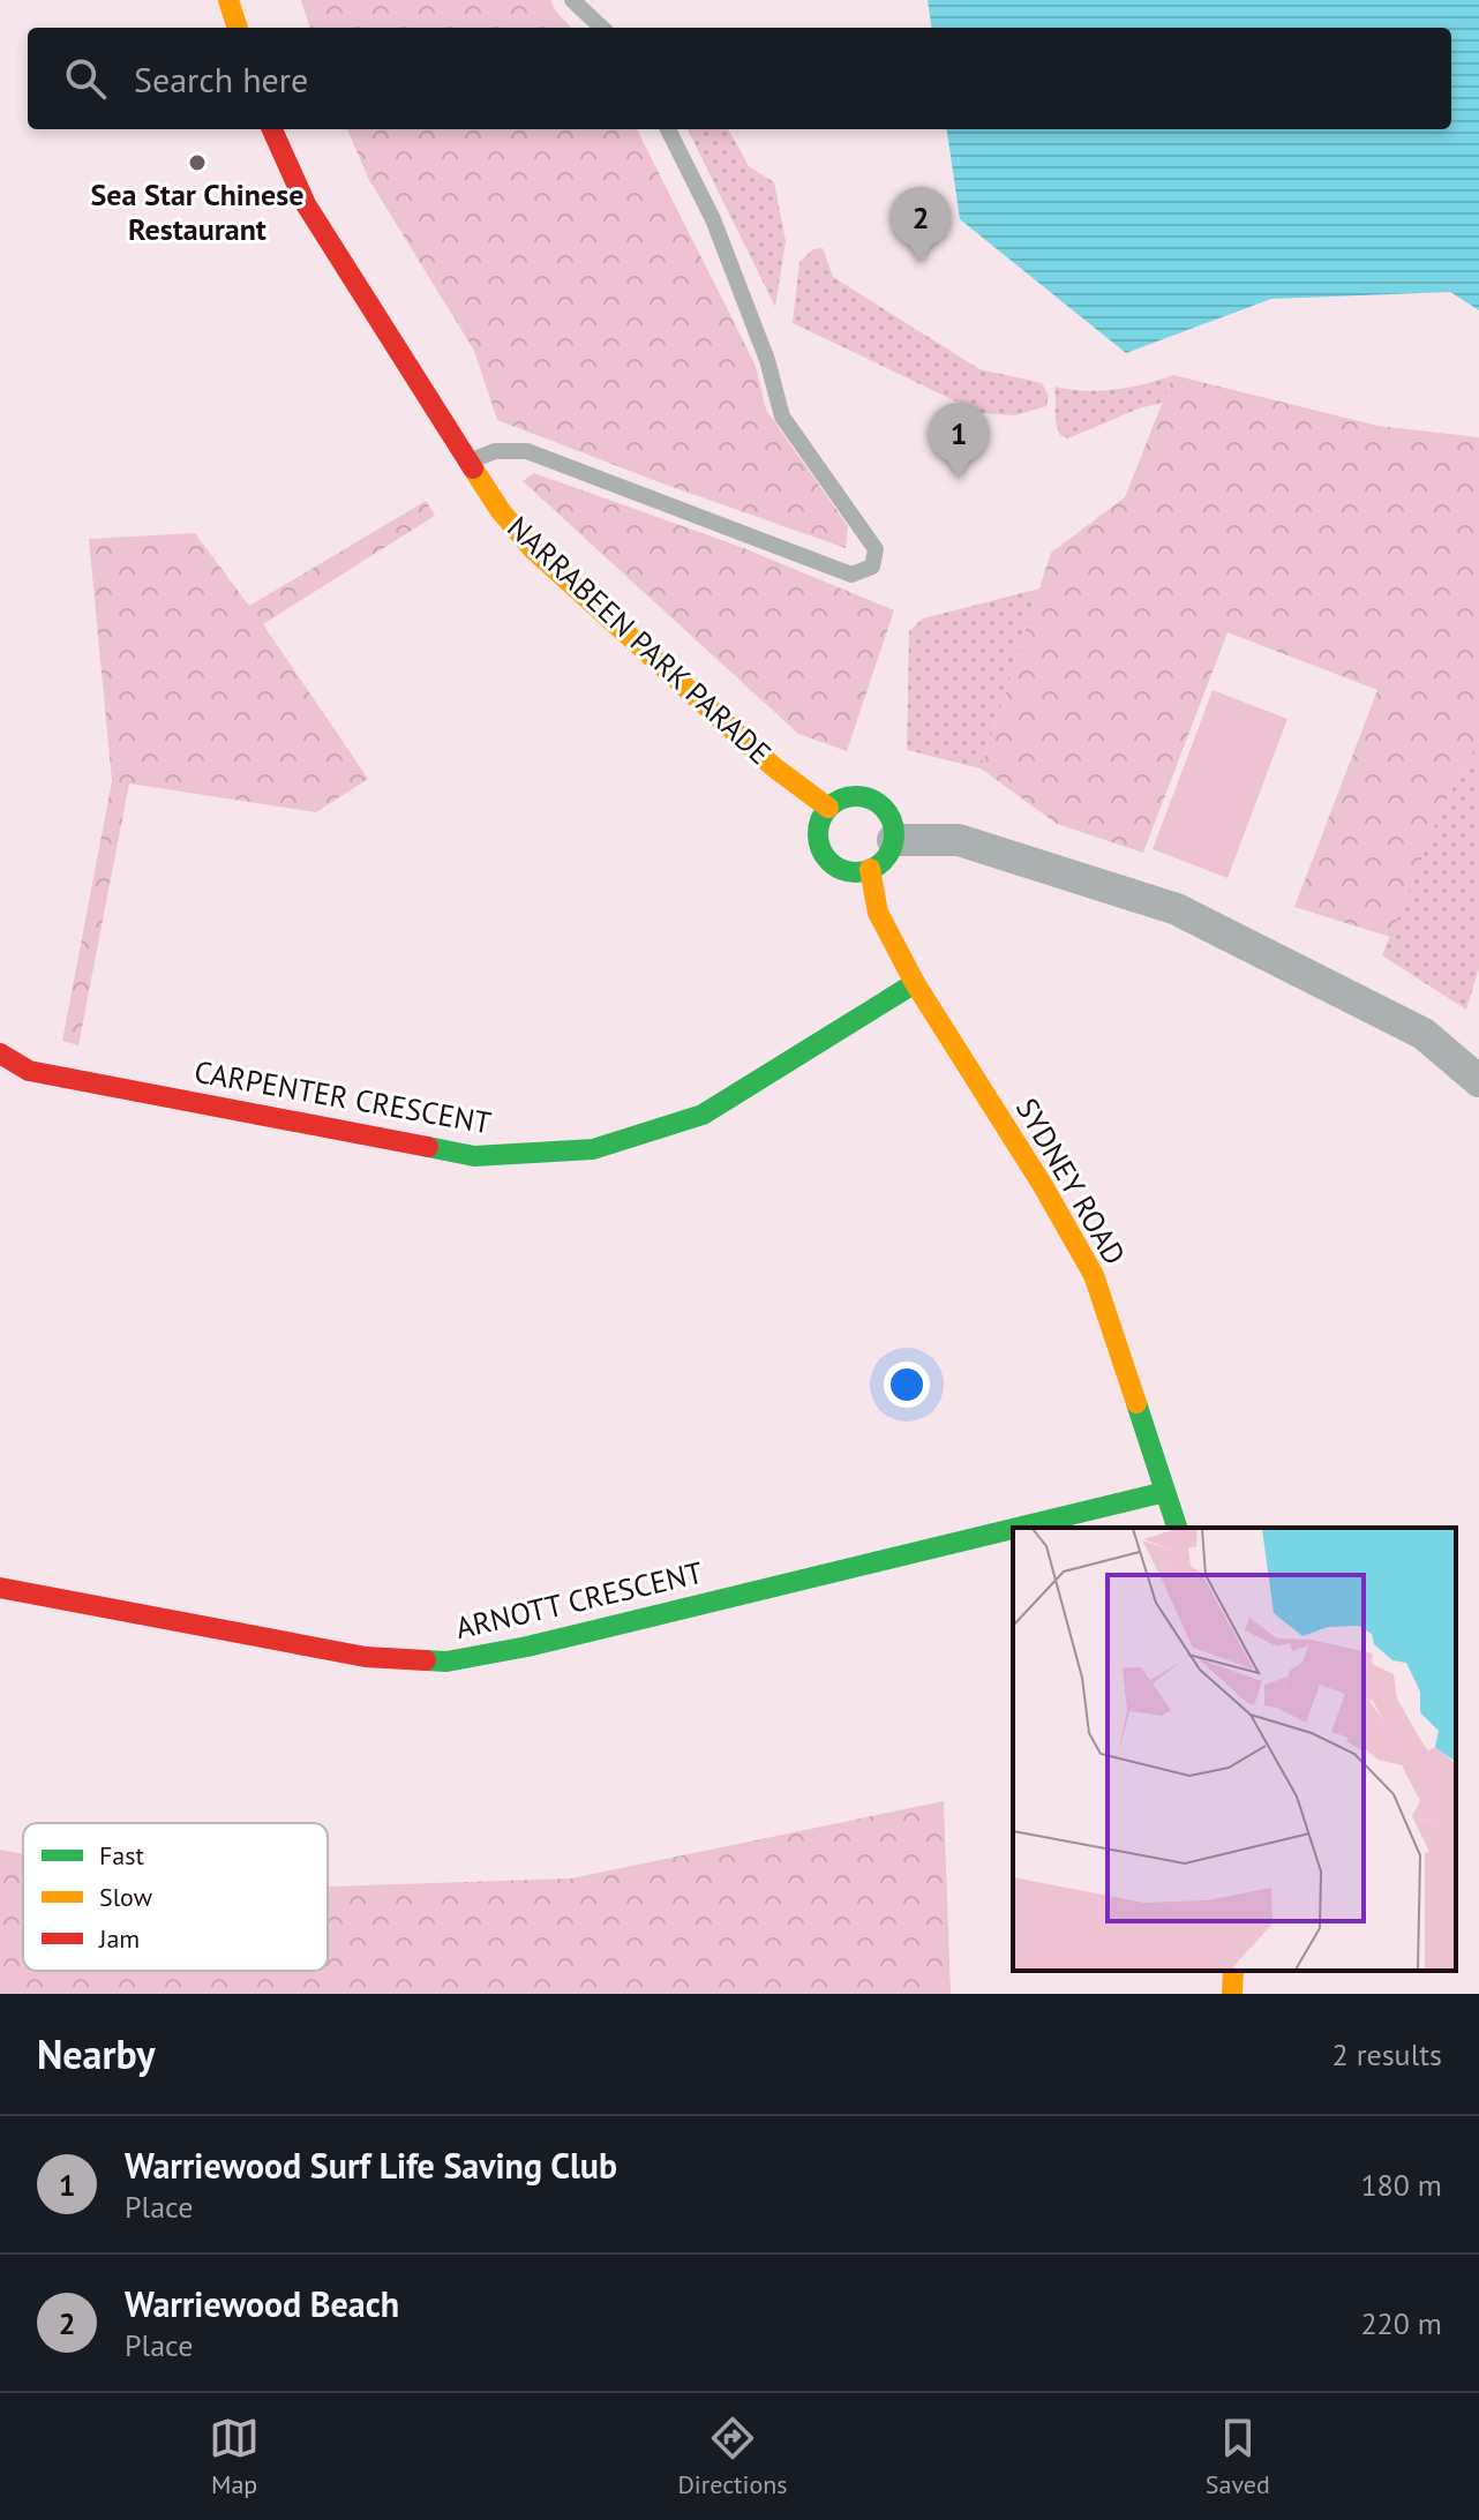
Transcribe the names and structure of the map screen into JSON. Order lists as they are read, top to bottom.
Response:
{
  "streets": {
    "street": [
      "NARRABEEN PARK PARADE",
      "CARPENTER CRESCENT",
      "SYDNEY ROAD",
      "ARNOTT CRESCENT"
    ]
  },
  "crossings": [
    ["CARPENTER CRESCENT", "SYDNEY ROAD"],
    ["SYDNEY ROAD", "ARNOTT CRESCENT"]
  ],
  "places": ["Sea Star Chinese Restaurant"],
  "legend": ["Fast", "Slow", "Jam"],
  "page": {
    "search": "Search here",
    "pins": ["2", "1"],
    "heading": ["Nearby", "2 results"],
    "list": [
      {
        "mark": "1",
        "name": "Warriewood Surf Life Saving Club",
        "note": "Place",
        "value": "180 m"
      },
      {
        "mark": "2",
        "name": "Warriewood Beach",
        "note": "Place",
        "value": "220 m"
      }
    ],
    "nav": ["Map", "Directions", "Saved"]
  }
}
